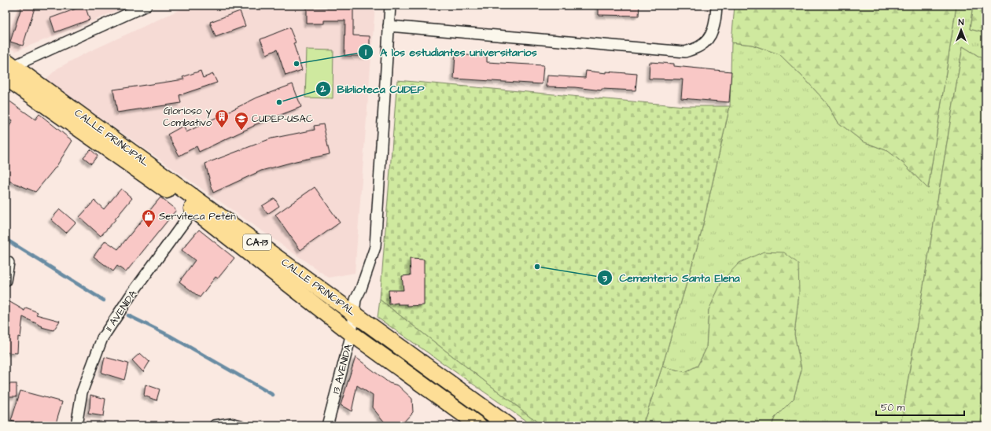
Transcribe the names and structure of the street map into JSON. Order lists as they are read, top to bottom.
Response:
{
  "streets": {
    "main road": ["CALLE PRINCIPAL", "CA-13"],
    "street": ["11 AVENIDA", "13 AVENIDA"]
  },
  "crossings": [
    ["CALLE PRINCIPAL", "11 AVENIDA"],
    ["CALLE PRINCIPAL", "13 AVENIDA"]
  ],
  "places": {
    "other": ["A los estudiantes universitarios", "Biblioteca CUDEP", "Cementerio Santa Elena"],
    "building": ["Glorioso y Combativo"],
    "school or university": ["CUDEP-USAC"],
    "shop": ["Serviteca Petén"]
  },
  "scale_bar": "50 m",
  "north": "top"
}
